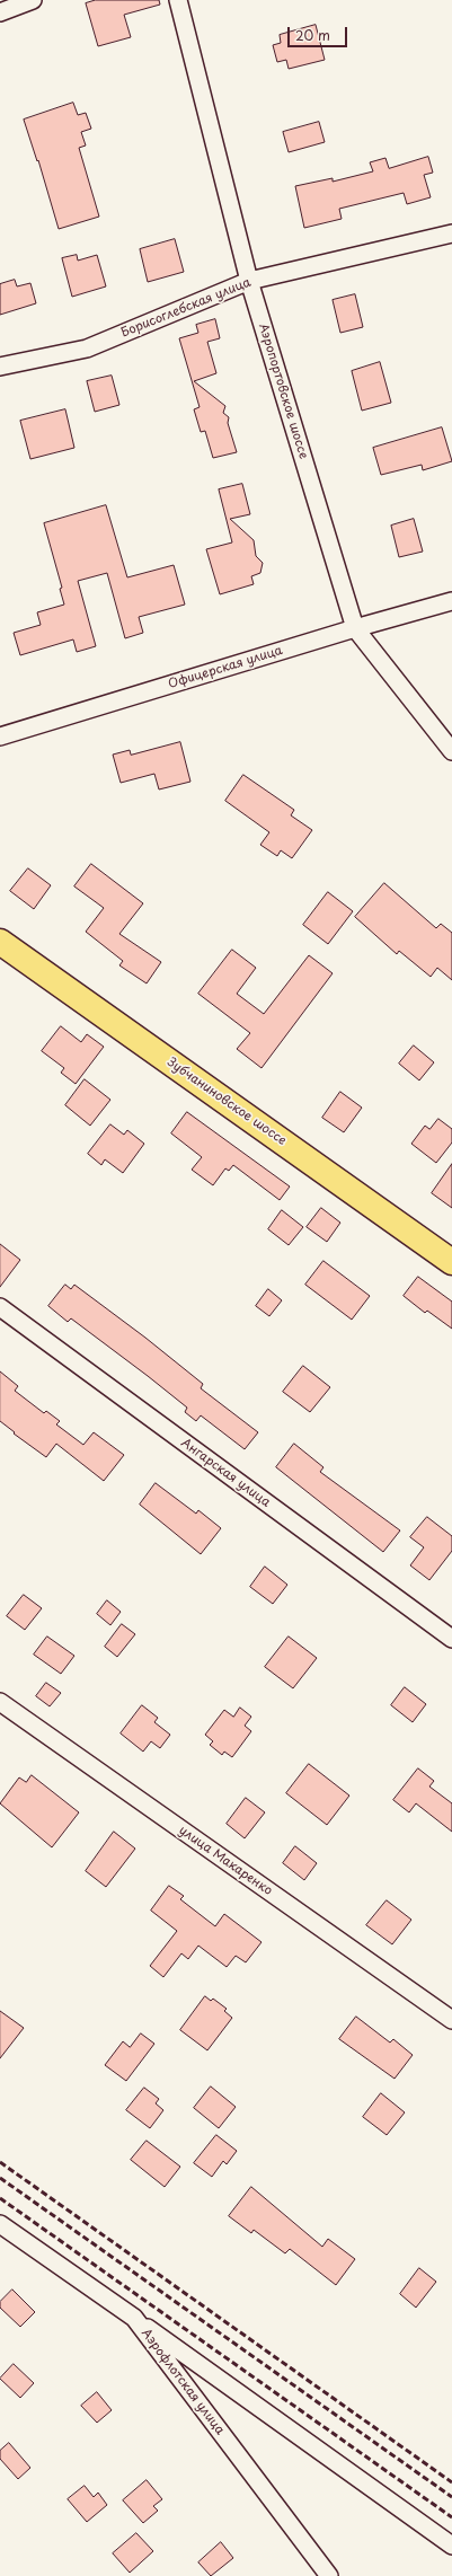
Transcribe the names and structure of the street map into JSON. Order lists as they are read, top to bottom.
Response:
{
  "streets": {
    "main road": ["Зубчаниновское шоссе"],
    "street": [
      "Борисоглебская улица",
      "Аэропортовское шоссе",
      "Офицерская улица",
      "Ангарская улица",
      "улица Макаренко",
      "Аэрофлотская улица"
    ]
  },
  "crossings": [
    ["Борисоглебская улица", "Аэропортовское шоссе"],
    ["Аэропортовское шоссе", "Офицерская улица"]
  ],
  "scale_bar": "20 m"
}
